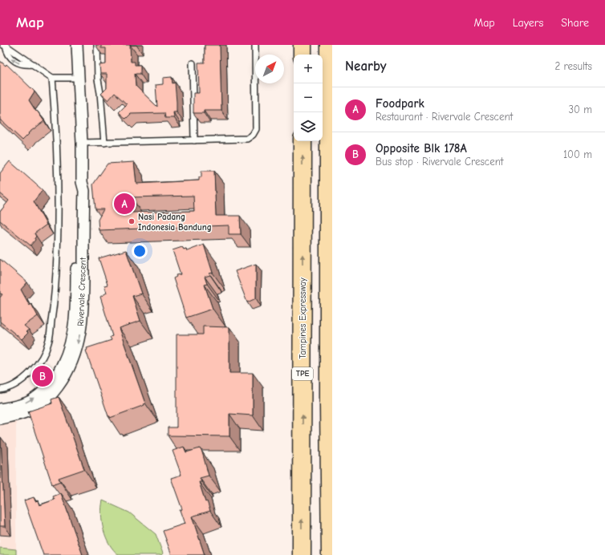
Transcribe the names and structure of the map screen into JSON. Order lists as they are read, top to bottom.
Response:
{
  "streets": {
    "highway": ["Tampines Expressway", "TPE"],
    "street": ["Rivervale Crescent"]
  },
  "places": ["Nasi Padang Indonesia Bandung"],
  "north": "top right",
  "page": {
    "header": "Map",
    "nav": ["Map", "Layers", "Share"],
    "heading": ["Nearby", "2 results"],
    "map_buttons": ["+", "−"],
    "list": [
      {
        "mark": "A",
        "name": "Foodpark",
        "note": "Restaurant · Rivervale Crescent",
        "value": "30 m"
      },
      {
        "mark": "B",
        "name": "Opposite Blk 178A",
        "note": "Bus stop · Rivervale Crescent",
        "value": "100 m"
      }
    ],
    "pins": ["A", "B"]
  }
}
